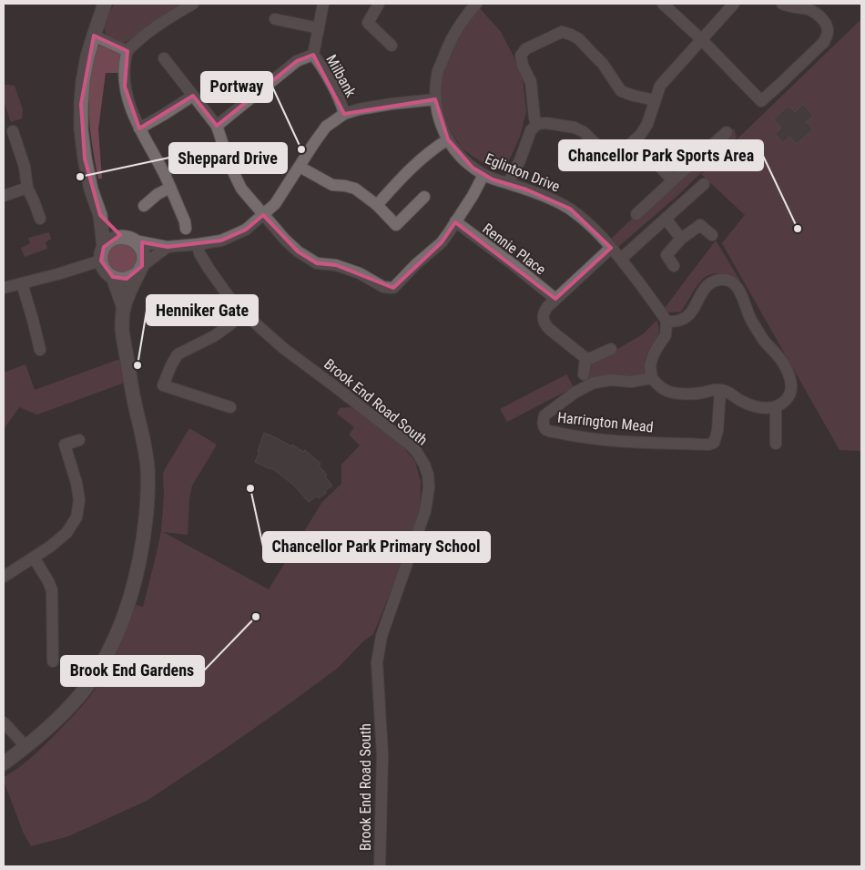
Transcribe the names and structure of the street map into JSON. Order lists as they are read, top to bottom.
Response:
{
  "streets": {
    "street": [
      "Milbank",
      "Eglinton Drive",
      "Rennie Place",
      "Brook End Road South",
      "Harrington Mead"
    ]
  },
  "places": [
    "Portway",
    "Sheppard Drive",
    "Chancellor Park Sports Area",
    "Henniker Gate",
    "Chancellor Park Primary School",
    "Brook End Gardens"
  ]
}
